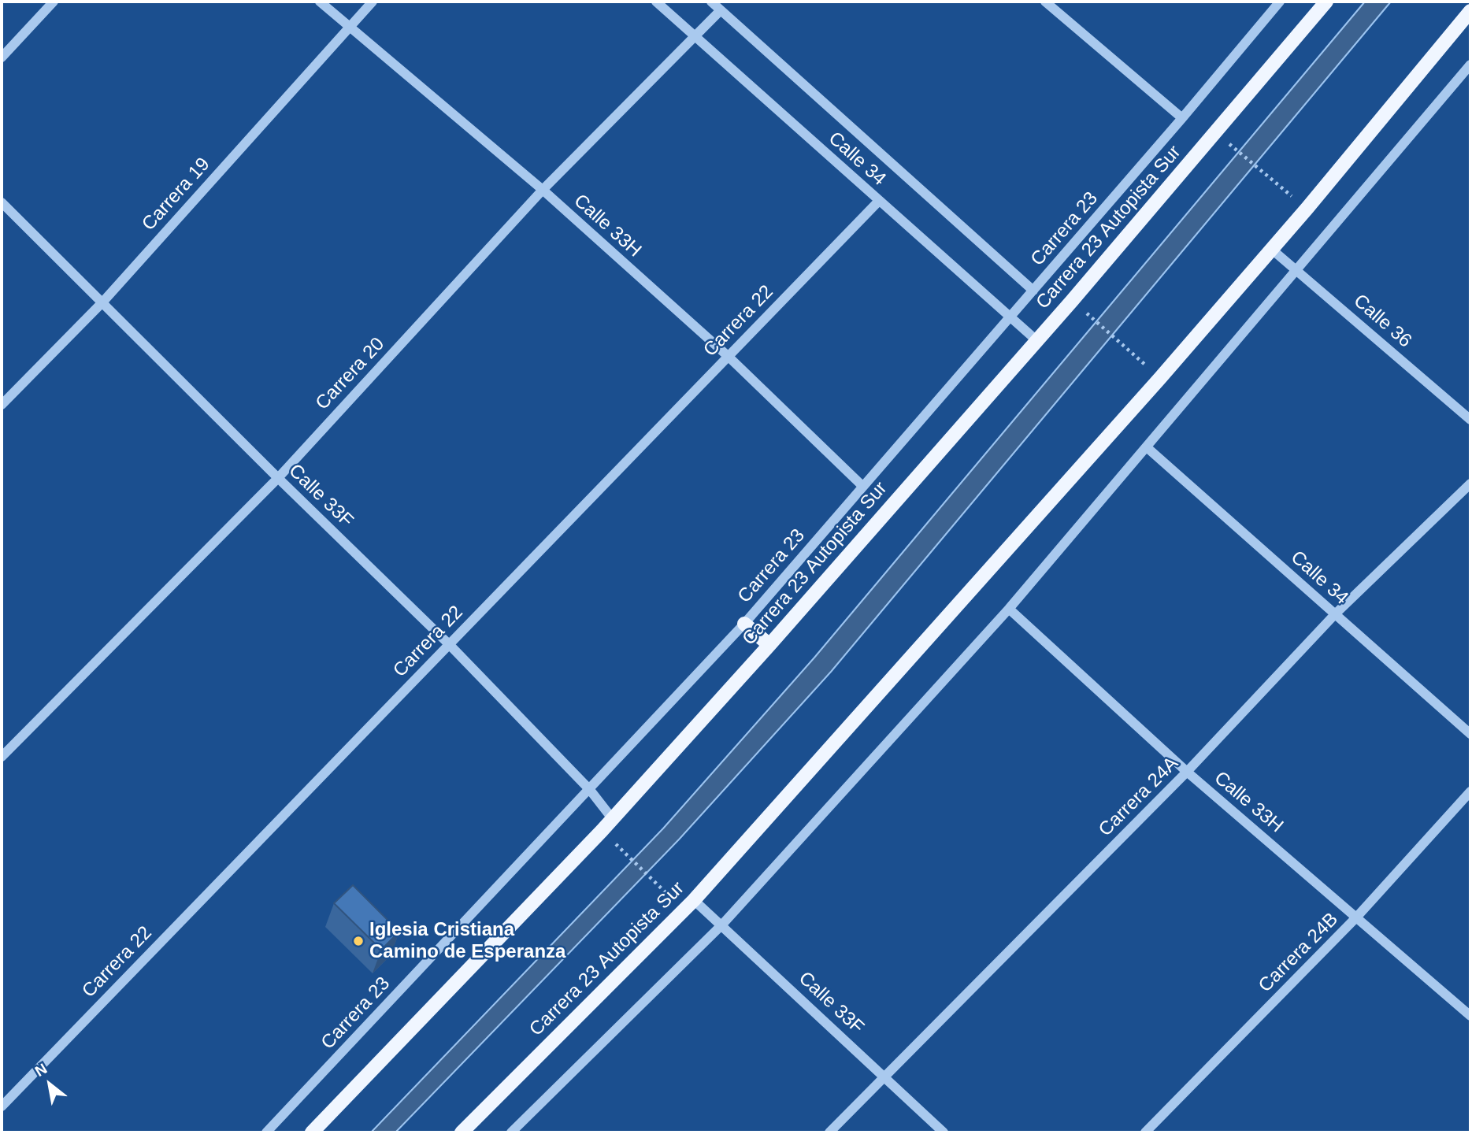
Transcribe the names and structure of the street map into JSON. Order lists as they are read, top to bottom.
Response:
{
  "streets": {
    "main road": ["Carrera 23 Autopista Sur"],
    "street": [
      "Calle 34",
      "Carrera 19",
      "Calle 33H",
      "Carrera 23",
      "Carrera 22",
      "Calle 36",
      "Carrera 20",
      "Calle 33F",
      "Carrera 24A",
      "Carrera 24B"
    ]
  },
  "crossings": [
    ["Calle 34", "Carrera 23 Autopista Sur"],
    ["Calle 34", "Carrera 23"],
    ["Calle 34", "Carrera 22"],
    ["Calle 34", "Carrera 20"],
    ["Calle 34", "Carrera 24A"],
    ["Carrera 19", "Calle 33H"],
    ["Carrera 19", "Calle 33F"],
    ["Calle 33H", "Carrera 23"],
    ["Calle 33H", "Carrera 22"],
    ["Calle 33H", "Carrera 20"],
    ["Calle 33H", "Carrera 24A"],
    ["Calle 33H", "Carrera 24B"],
    ["Carrera 23 Autopista Sur", "Calle 36"],
    ["Carrera 23 Autopista Sur", "Calle 33F"],
    ["Carrera 23", "Calle 33F"],
    ["Carrera 22", "Calle 33F"],
    ["Carrera 20", "Calle 33F"],
    ["Calle 33F", "Carrera 24A"]
  ],
  "places": ["Iglesia Cristiana Camino de Esperanza"],
  "north": "top left"
}
